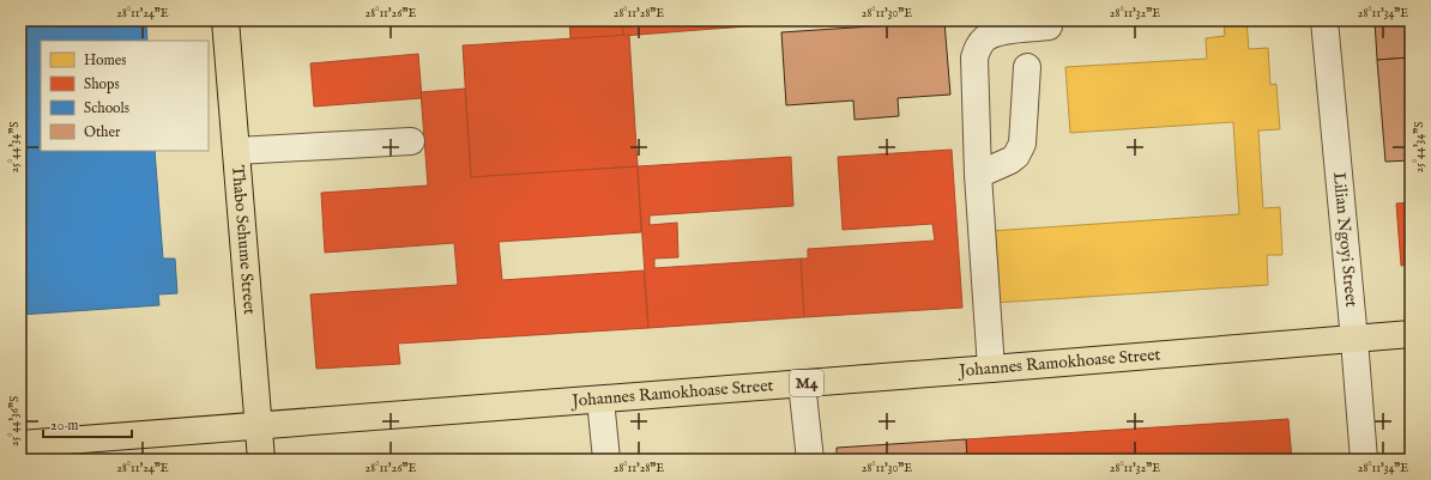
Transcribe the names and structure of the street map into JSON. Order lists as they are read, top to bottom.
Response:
{
  "streets": {
    "main road": ["Thabo Sehume Street", "Johannes Ramokhoase Street", "M4"],
    "street": ["Lilian Ngoyi Street"]
  },
  "crossings": [
    ["Lilian Ngoyi Street", "Johannes Ramokhoase Street"],
    ["Thabo Sehume Street", "Johannes Ramokhoase Street"]
  ],
  "legend": [
    "Homes",
    "Shops",
    "Schools",
    "Other"
  ],
  "scale_bar": "20 m",
  "coordinates": [
    "28°11'24\"E",
    "28°11'26\"E",
    "28°11'28\"E",
    "28°11'30\"E",
    "28°11'32\"E",
    "28°11'34\"E",
    "25°44'34\"S",
    "25°44'36\"S"
  ]
}
